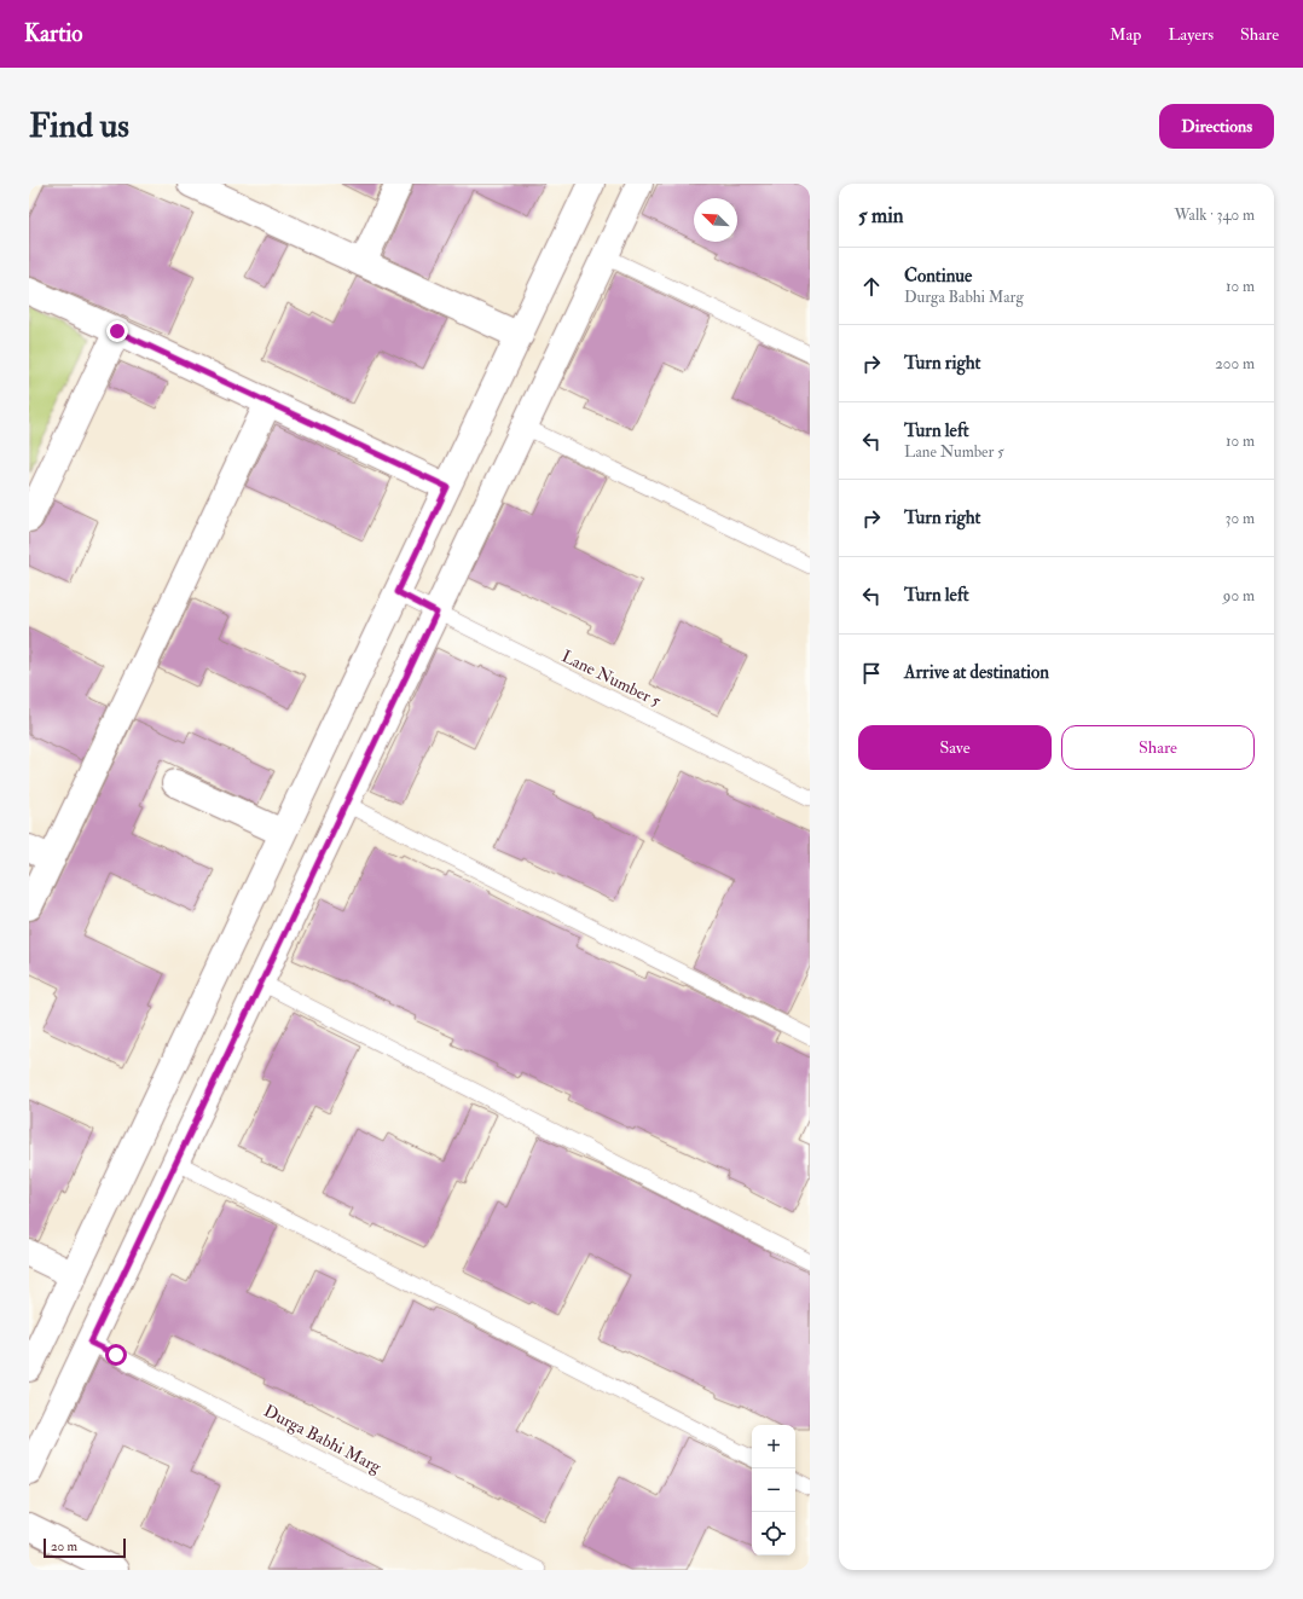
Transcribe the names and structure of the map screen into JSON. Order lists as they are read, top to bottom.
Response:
{
  "streets": {
    "lane": ["Lane Number 5", "Durga Babhi Marg"]
  },
  "scale_bar": "20 m",
  "north": "top left",
  "page": {
    "header": "Kartio",
    "nav": ["Map", "Layers", "Share"],
    "buttons": [
      "Directions",
      ["Save", "Share"]
    ],
    "title": "Find us",
    "heading": ["5 min", "Walk · 340 m"],
    "list": [
      ["Continue", "Durga Babhi Marg", "10 m"],
      ["Turn right", "200 m"],
      ["Turn left", "Lane Number 5", "10 m"],
      ["Turn right", "30 m"],
      ["Turn left", "90 m"],
      "Arrive at destination"
    ],
    "map_buttons": ["+", "−"],
    "scale": "20 m"
  }
}
